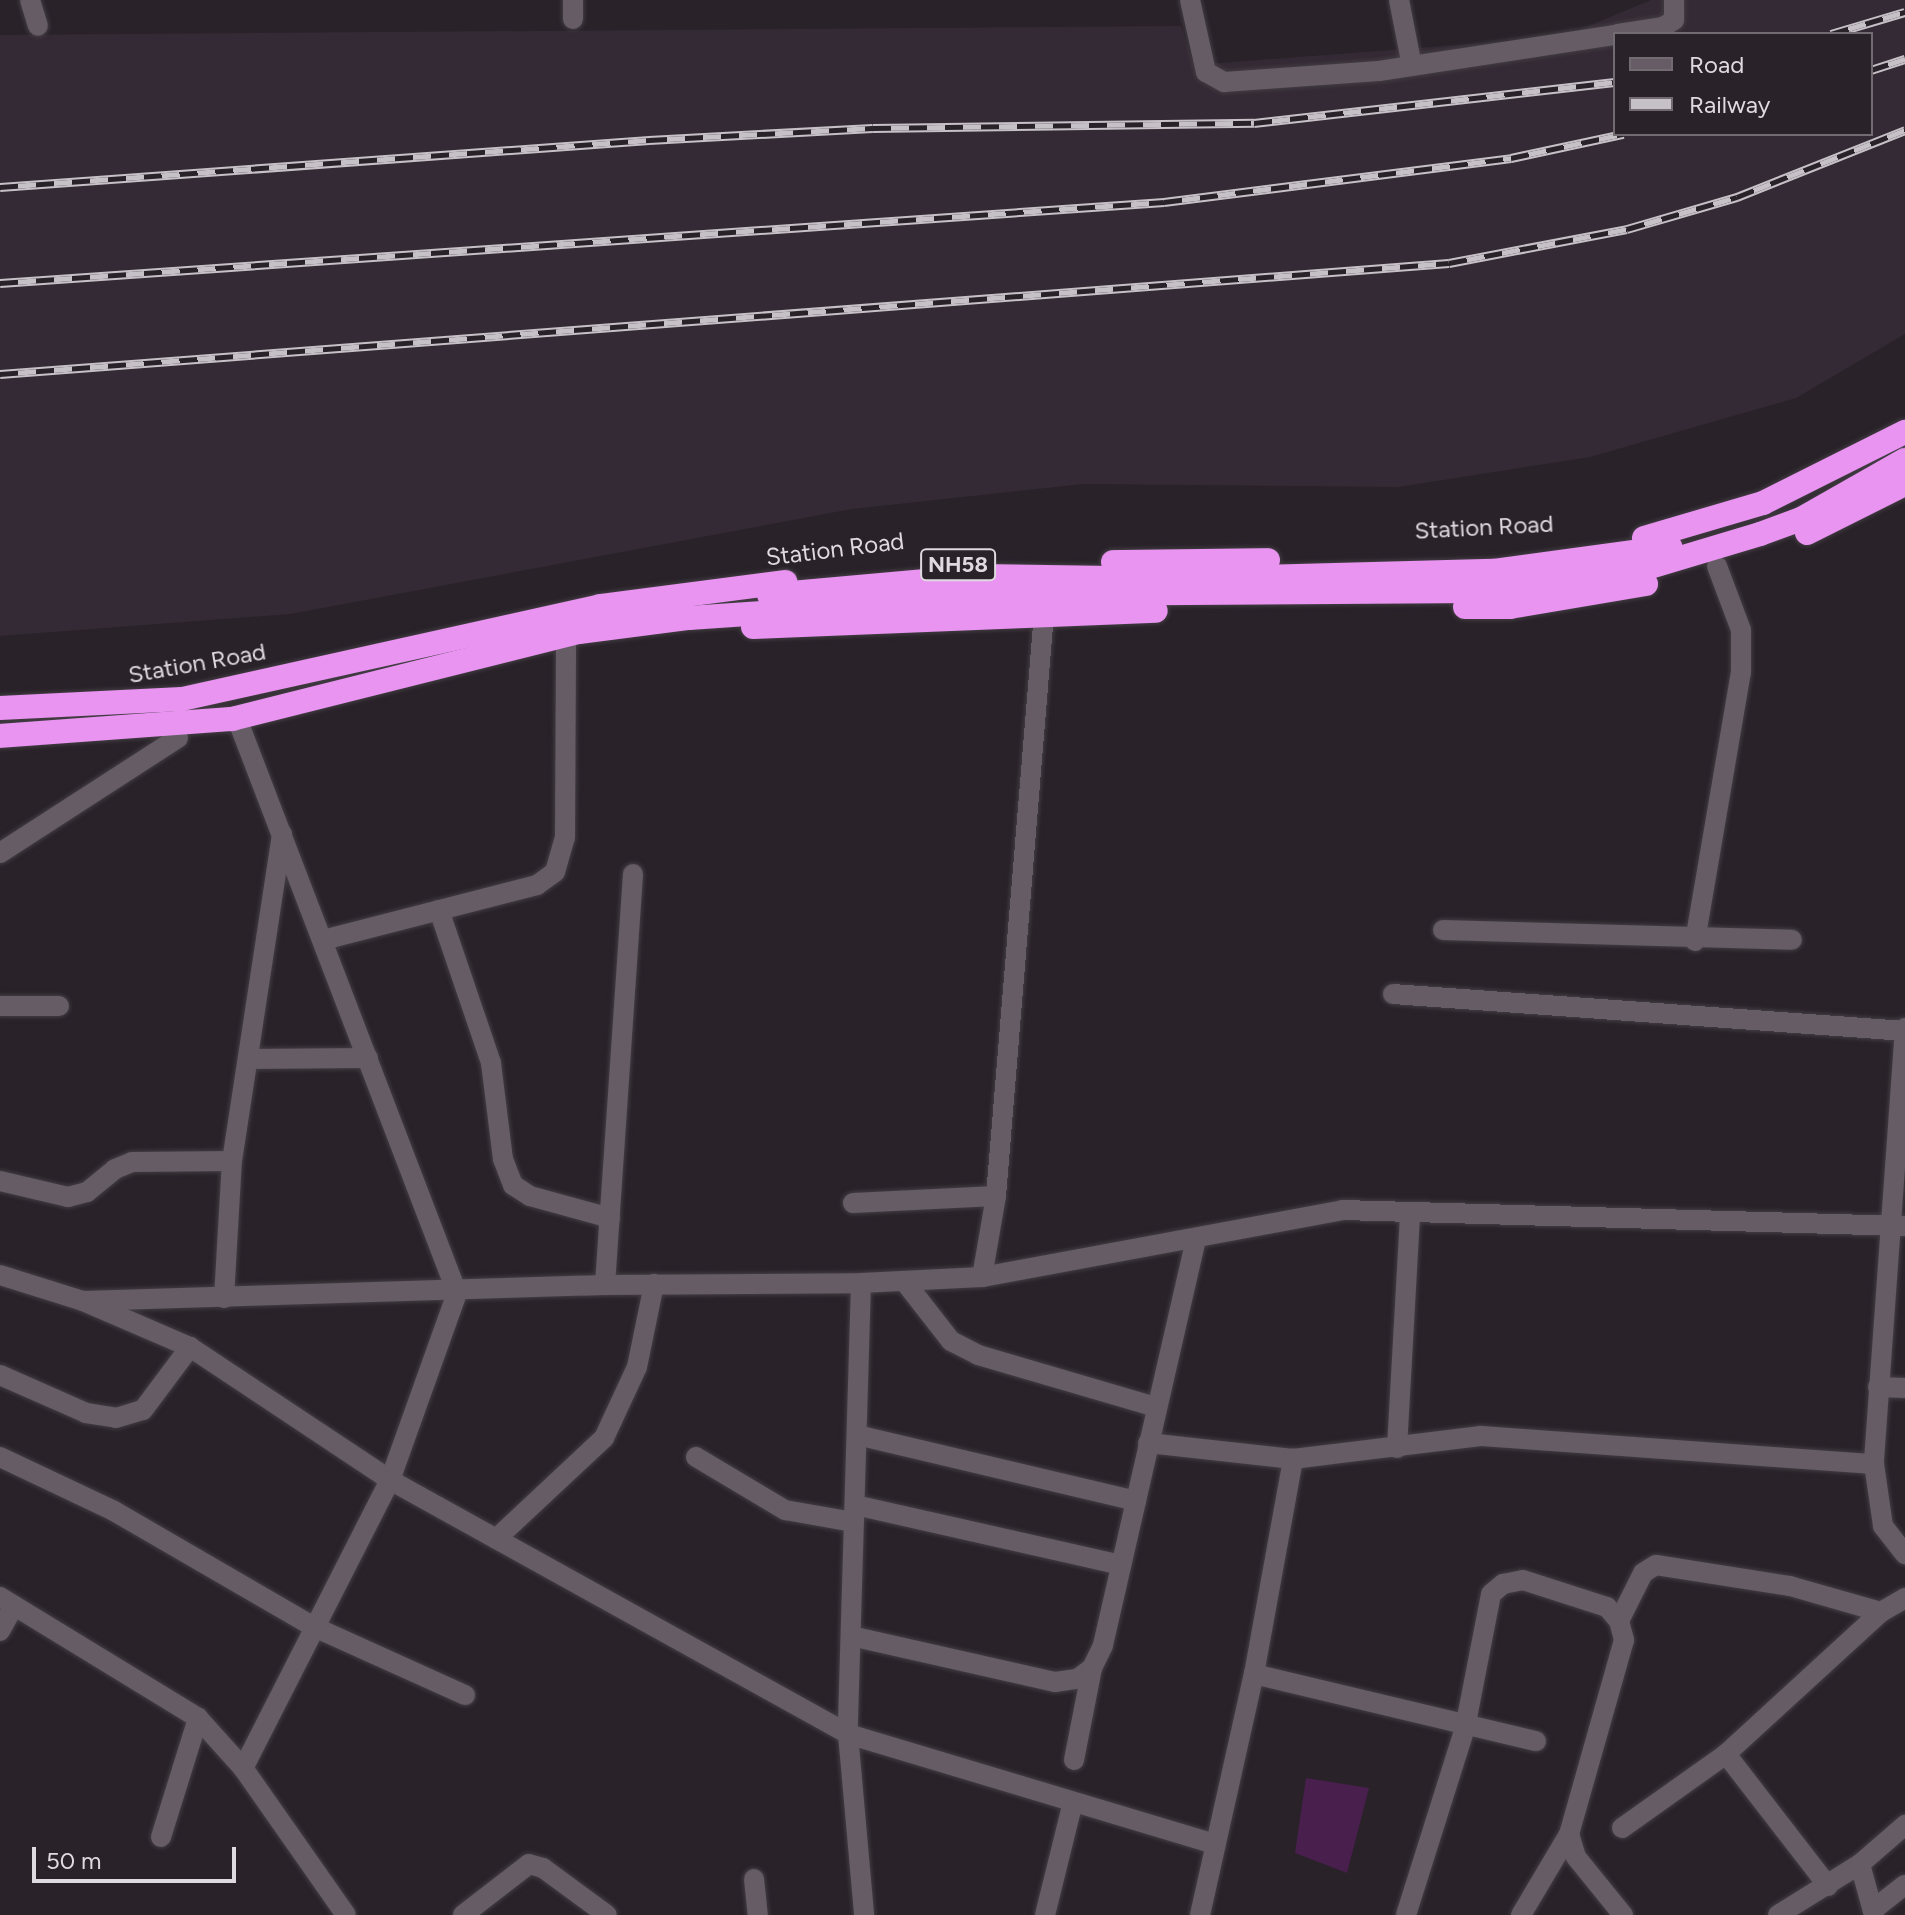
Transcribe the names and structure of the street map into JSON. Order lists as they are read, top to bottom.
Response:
{
  "streets": {
    "highway": ["Station Road", "NH58"]
  },
  "legend": ["Road", "Railway"],
  "scale_bar": "50 m"
}
